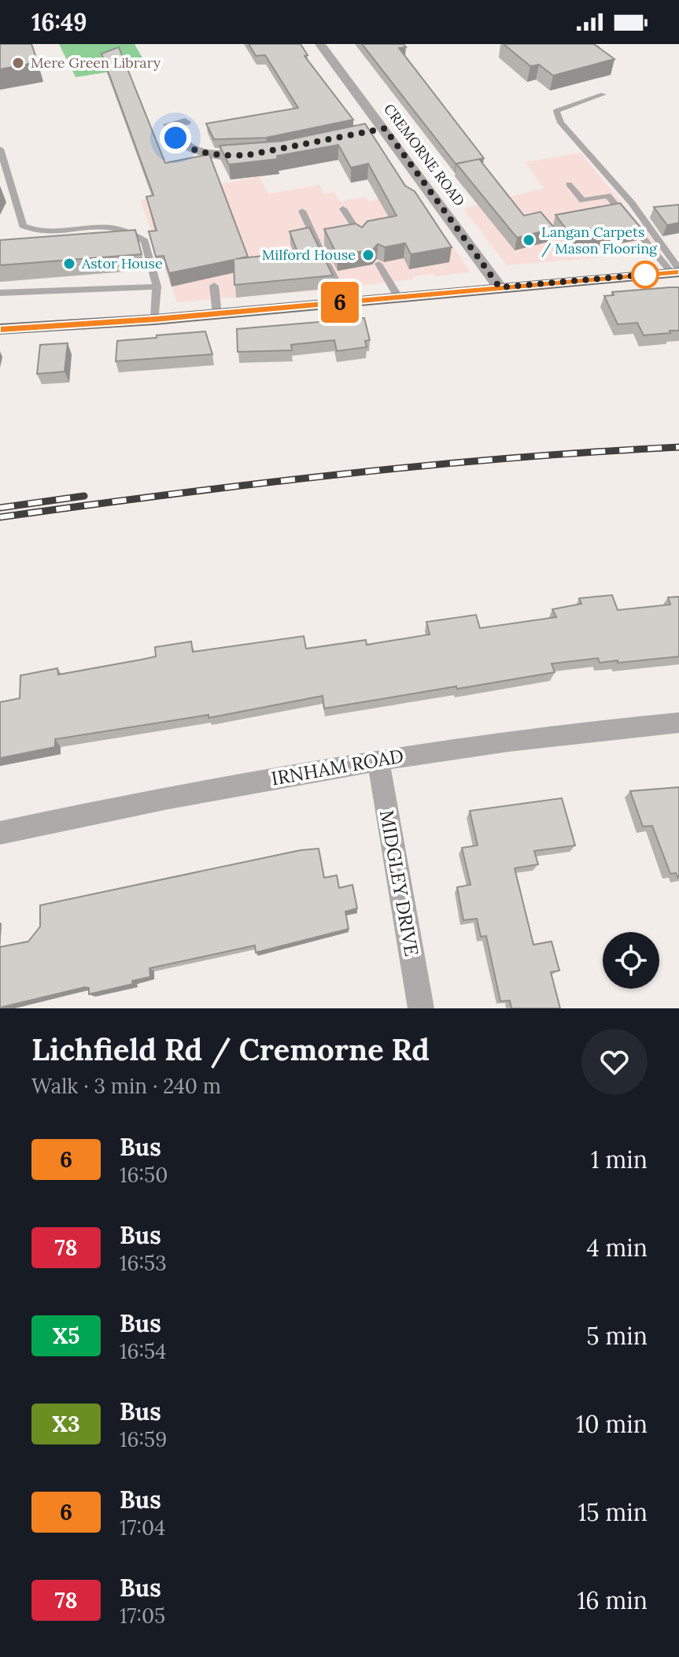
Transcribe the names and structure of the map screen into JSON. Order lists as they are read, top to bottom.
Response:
{
  "streets": {
    "street": ["CREMORNE ROAD", "IRNHAM ROAD", "MIDGLEY DRIVE"]
  },
  "crossings": [
    ["IRNHAM ROAD", "MIDGLEY DRIVE"]
  ],
  "places": [
    "Mere Green Library",
    "Langan Carpets / Mason Flooring",
    "Milford House",
    "Astor House"
  ],
  "lines": ["bus line 6"],
  "page": {
    "status": "16:49",
    "on_map": "6",
    "heading": ["Lichfield Rd / Cremorne Rd", "Walk · 3 min · 240 m"],
    "list": [
      {
        "mark": "6",
        "name": "Bus",
        "note": "16:50",
        "value": "1 min"
      },
      {
        "mark": "78",
        "name": "Bus",
        "note": "16:53",
        "value": "4 min"
      },
      {
        "mark": "X5",
        "name": "Bus",
        "note": "16:54",
        "value": "5 min"
      },
      {
        "mark": "X3",
        "name": "Bus",
        "note": "16:59",
        "value": "10 min"
      },
      {
        "mark": "6",
        "name": "Bus",
        "note": "17:04",
        "value": "15 min"
      },
      {
        "mark": "78",
        "name": "Bus",
        "note": "17:05",
        "value": "16 min"
      }
    ]
  }
}
